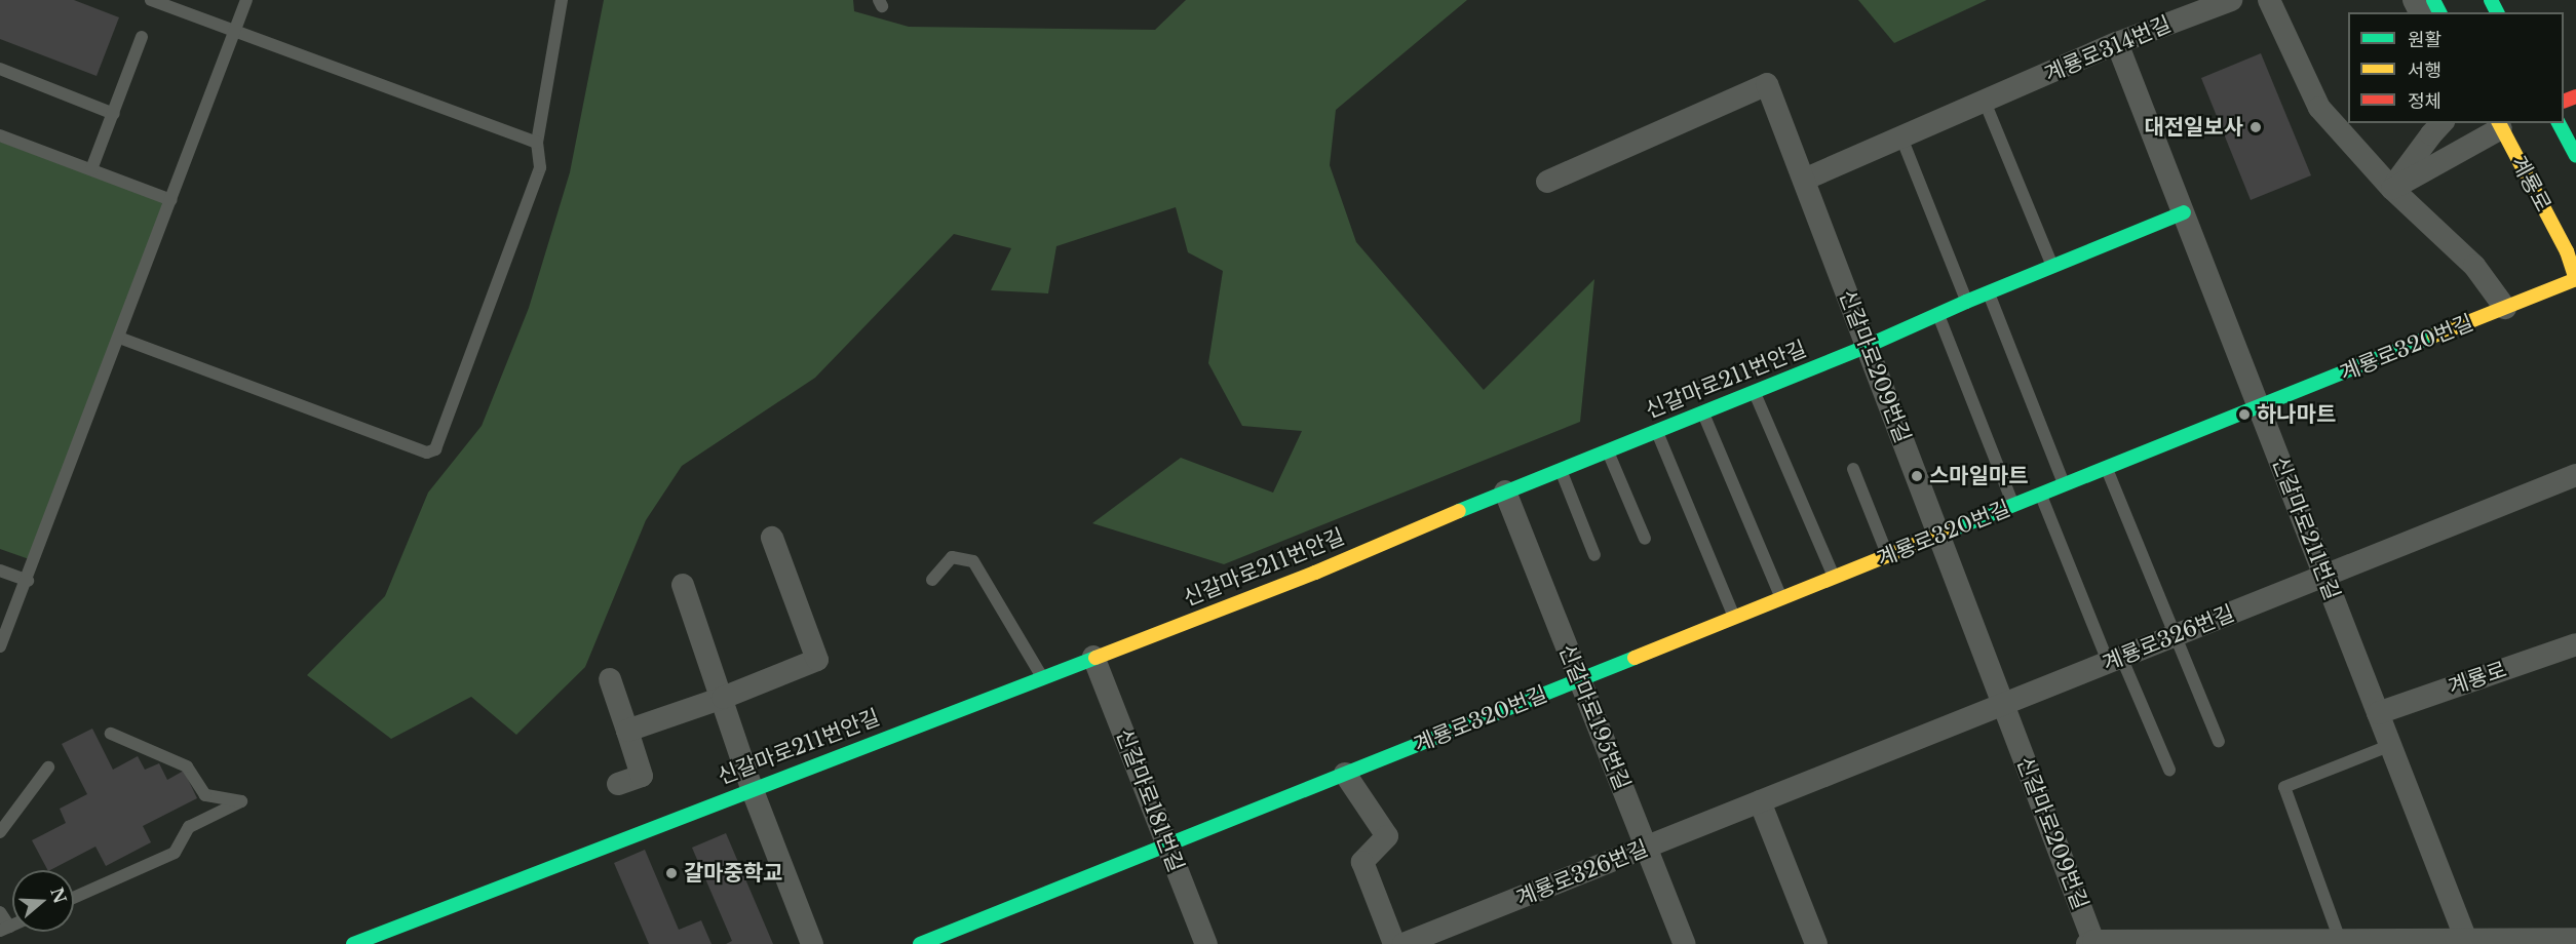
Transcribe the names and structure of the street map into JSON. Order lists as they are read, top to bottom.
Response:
{
  "streets": {
    "street": [
      "계룡로314번길",
      "계룡로",
      "계룡로320번길",
      "신갈마로209번길",
      "신갈마로211번안길",
      "신갈마로211번길",
      "계룡로326번길",
      "신갈마로195번길",
      "신갈마로181번길"
    ]
  },
  "crossings": [
    ["계룡로314번길", "신갈마로209번길"],
    ["계룡로314번길", "신갈마로211번길"],
    ["계룡로", "계룡로320번길"],
    ["계룡로", "신갈마로211번길"],
    ["계룡로320번길", "신갈마로209번길"],
    ["계룡로320번길", "신갈마로211번길"],
    ["계룡로320번길", "신갈마로195번길"],
    ["계룡로320번길", "신갈마로181번길"],
    ["신갈마로209번길", "신갈마로211번안길"],
    ["신갈마로209번길", "계룡로326번길"],
    ["신갈마로211번안길", "신갈마로211번길"],
    ["신갈마로211번안길", "신갈마로195번길"],
    ["신갈마로211번안길", "신갈마로181번길"],
    ["신갈마로211번길", "계룡로326번길"],
    ["계룡로326번길", "신갈마로195번길"]
  ],
  "places": [
    "대전일보사",
    "하나마트",
    "스마일마트",
    "갈마중학교"
  ],
  "legend": ["원활", "서행", "정체"],
  "north": "right"
}
